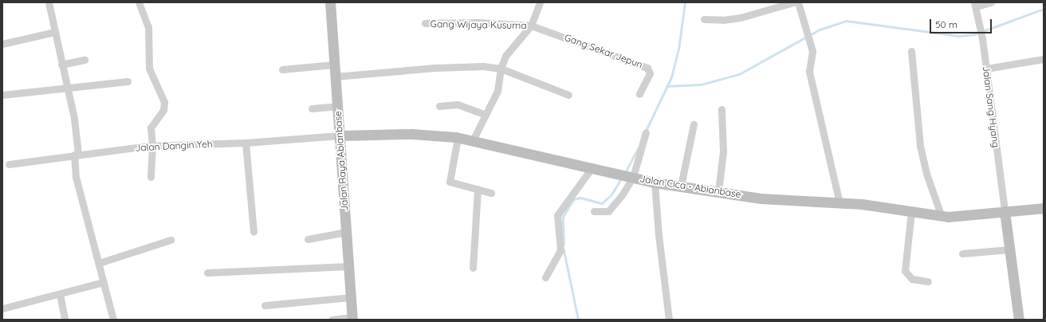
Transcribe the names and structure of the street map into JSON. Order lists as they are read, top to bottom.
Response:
{
  "streets": {
    "street": [
      "Gang Wijaya Kusuma",
      "Gang Sekar Jepun",
      "Jalan Sang Hyang",
      "Jalan Dangin Yeh",
      "Jalan Raya Abianbase",
      "Jalan Cica - Abianbase"
    ]
  },
  "crossings": [
    ["Gang Wijaya Kusuma", "Gang Sekar Jepun"],
    ["Jalan Sang Hyang", "Jalan Cica - Abianbase"],
    ["Jalan Dangin Yeh", "Jalan Raya Abianbase"],
    ["Jalan Dangin Yeh", "Jalan Cica - Abianbase"],
    ["Jalan Raya Abianbase", "Jalan Cica - Abianbase"]
  ],
  "scale_bar": "50 m"
}
